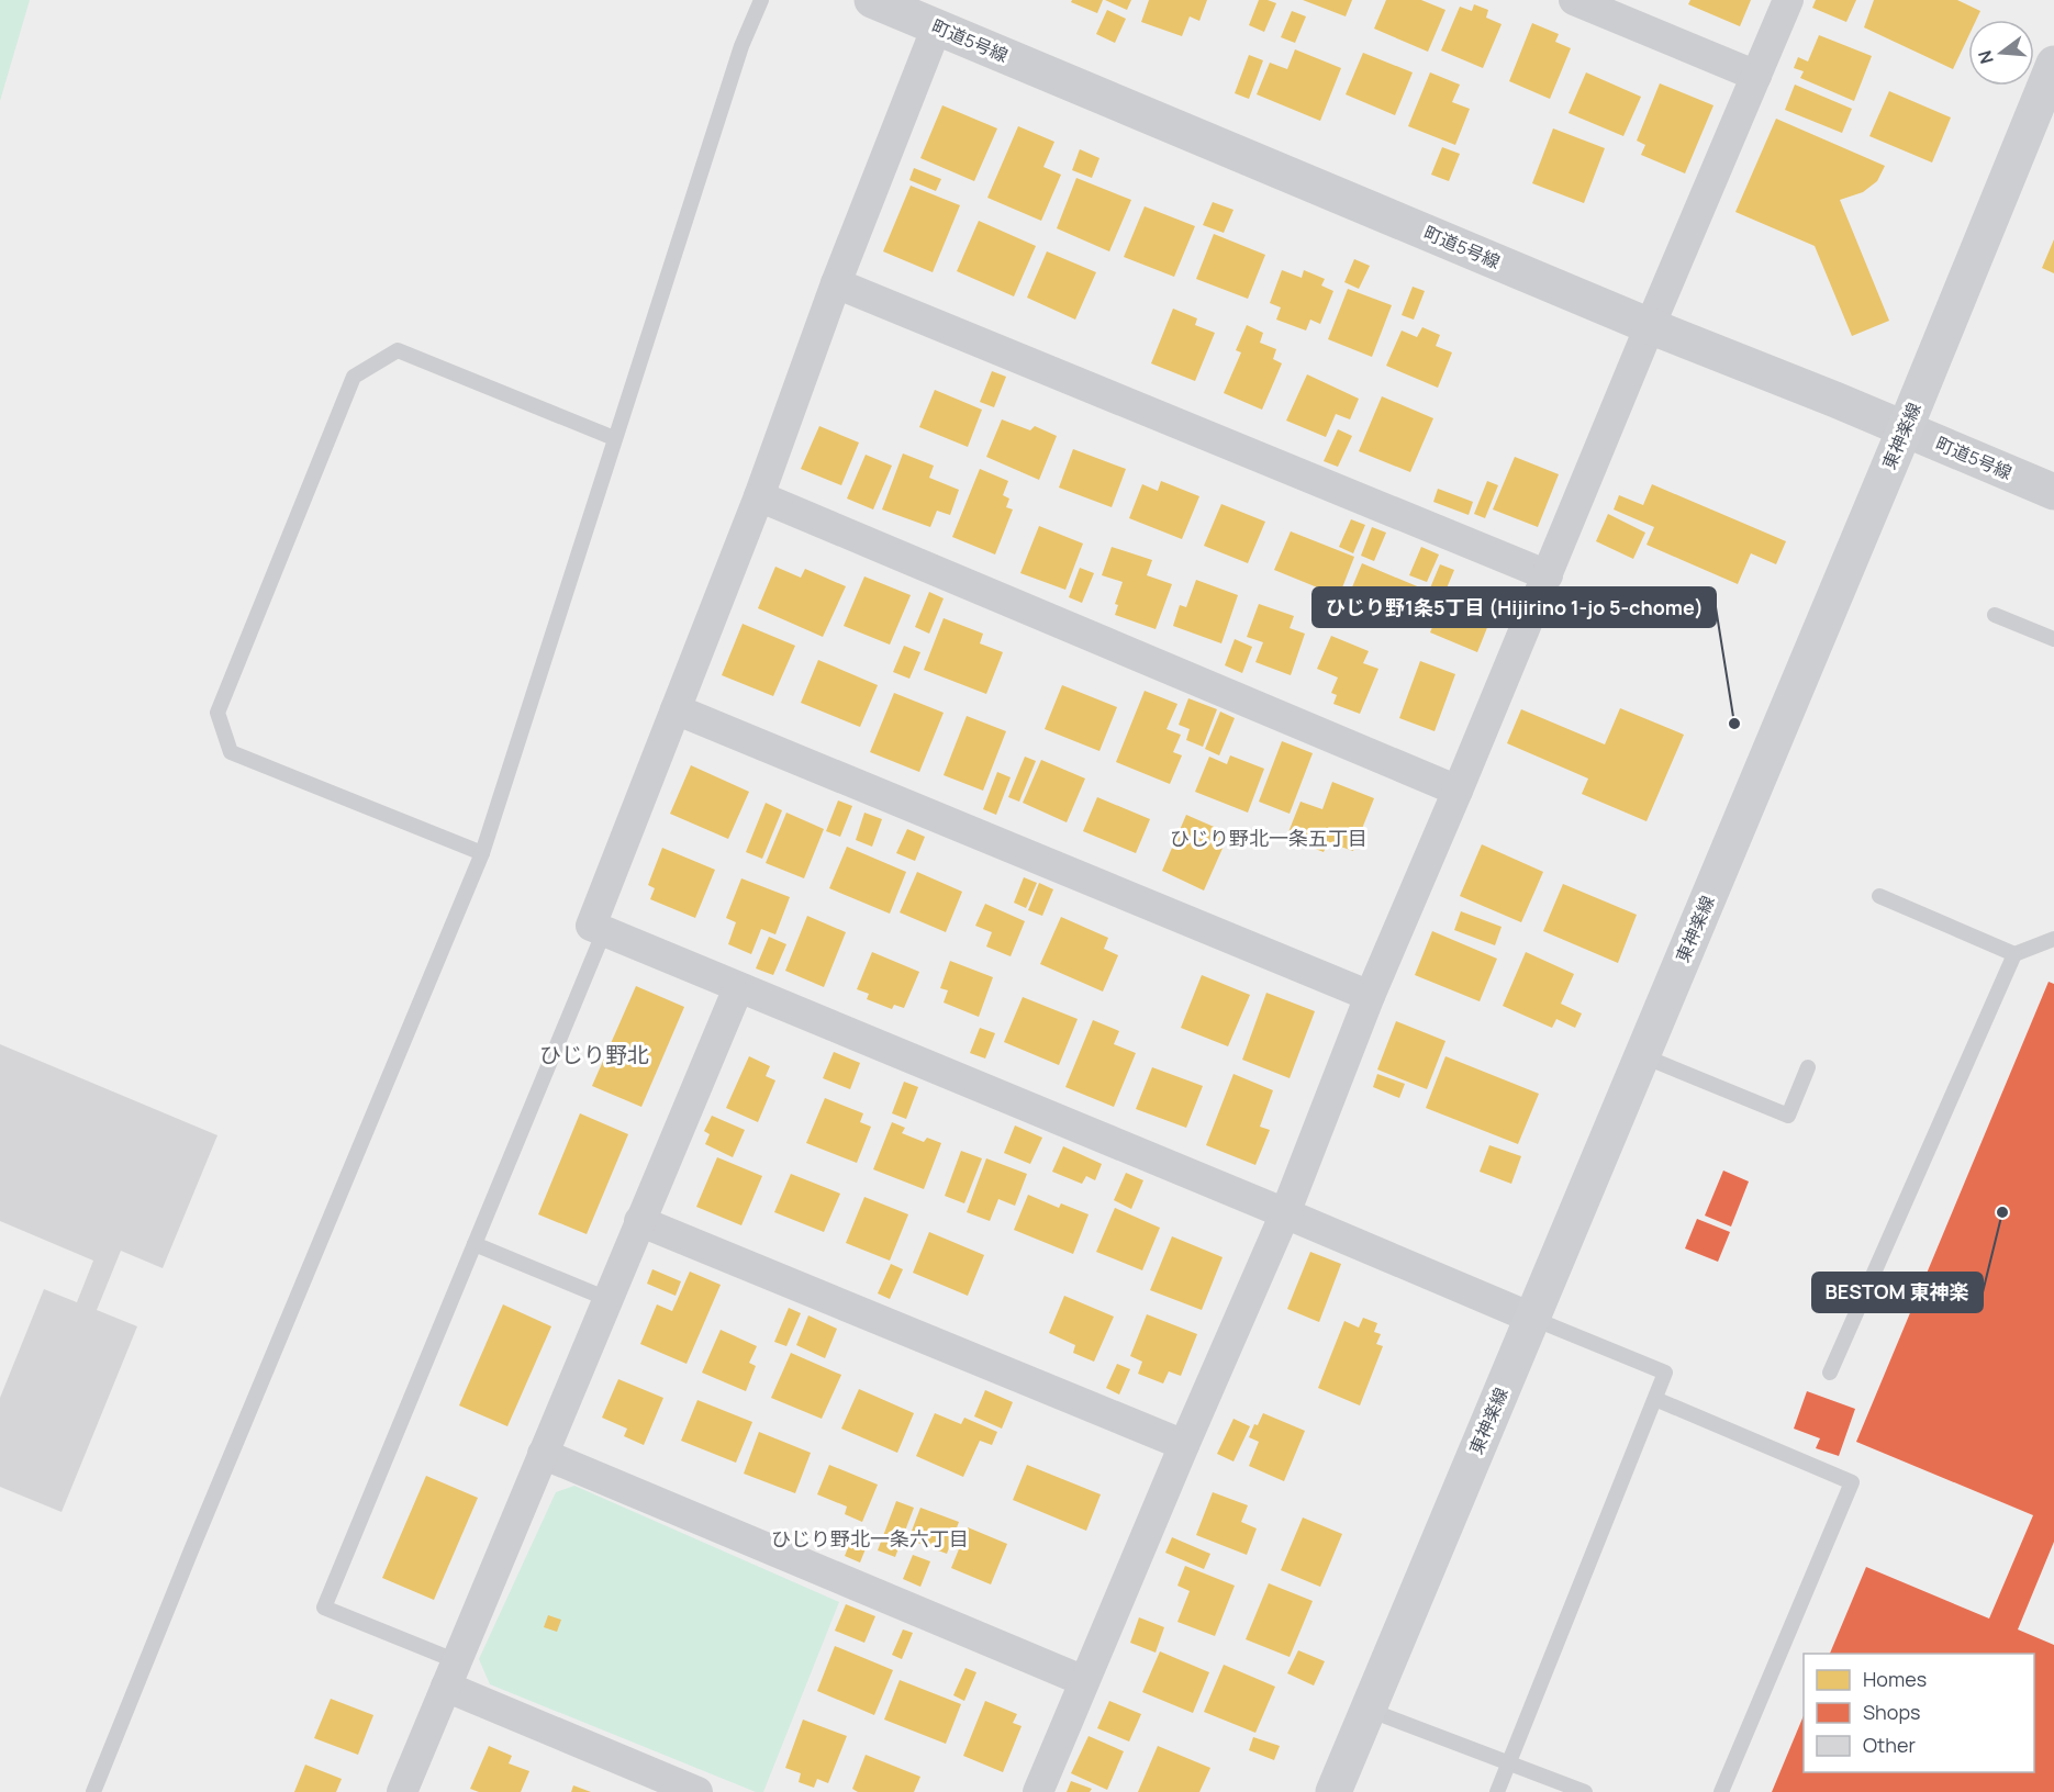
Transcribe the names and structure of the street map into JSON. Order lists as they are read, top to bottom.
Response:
{
  "streets": {
    "main road": ["東神楽線"],
    "street": ["町道5号線"]
  },
  "crossings": [
    ["町道5号線", "東神楽線"]
  ],
  "districts": ["ひじり野北一条五丁目", "ひじり野北", "ひじり野北一条六丁目"],
  "places": ["ひじり野1条5丁目 (Hijirino 1-jo 5-chome)", "BESTOM 東神楽"],
  "legend": ["Homes", "Shops", "Other"],
  "north": "left"
}
